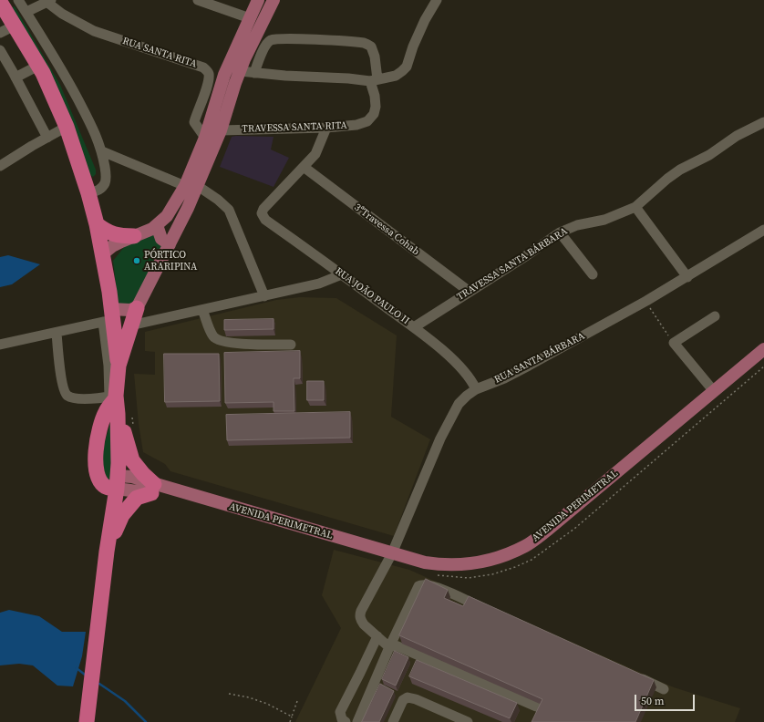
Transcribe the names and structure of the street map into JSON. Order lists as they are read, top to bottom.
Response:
{
  "streets": {
    "main road": ["AVENIDA PERIMETRAL"],
    "street": [
      "RUA SANTA RITA",
      "TRAVESSA SANTA RITA",
      "3ªTravessa Cohab",
      "TRAVESSA SANTA BÁRBARA",
      "RUA JOÃO PAULO II",
      "RUA SANTA BÁRBARA"
    ]
  },
  "crossings": [
    ["3ªTravessa Cohab", "TRAVESSA SANTA BÁRBARA"],
    ["3ªTravessa Cohab", "RUA JOÃO PAULO II"],
    ["TRAVESSA SANTA BÁRBARA", "RUA JOÃO PAULO II"],
    ["RUA JOÃO PAULO II", "RUA SANTA BÁRBARA"],
    ["RUA SANTA BÁRBARA", "AVENIDA PERIMETRAL"]
  ],
  "places": ["PÓRTICO ARARIPINA"],
  "scale_bar": "50 m"
}
